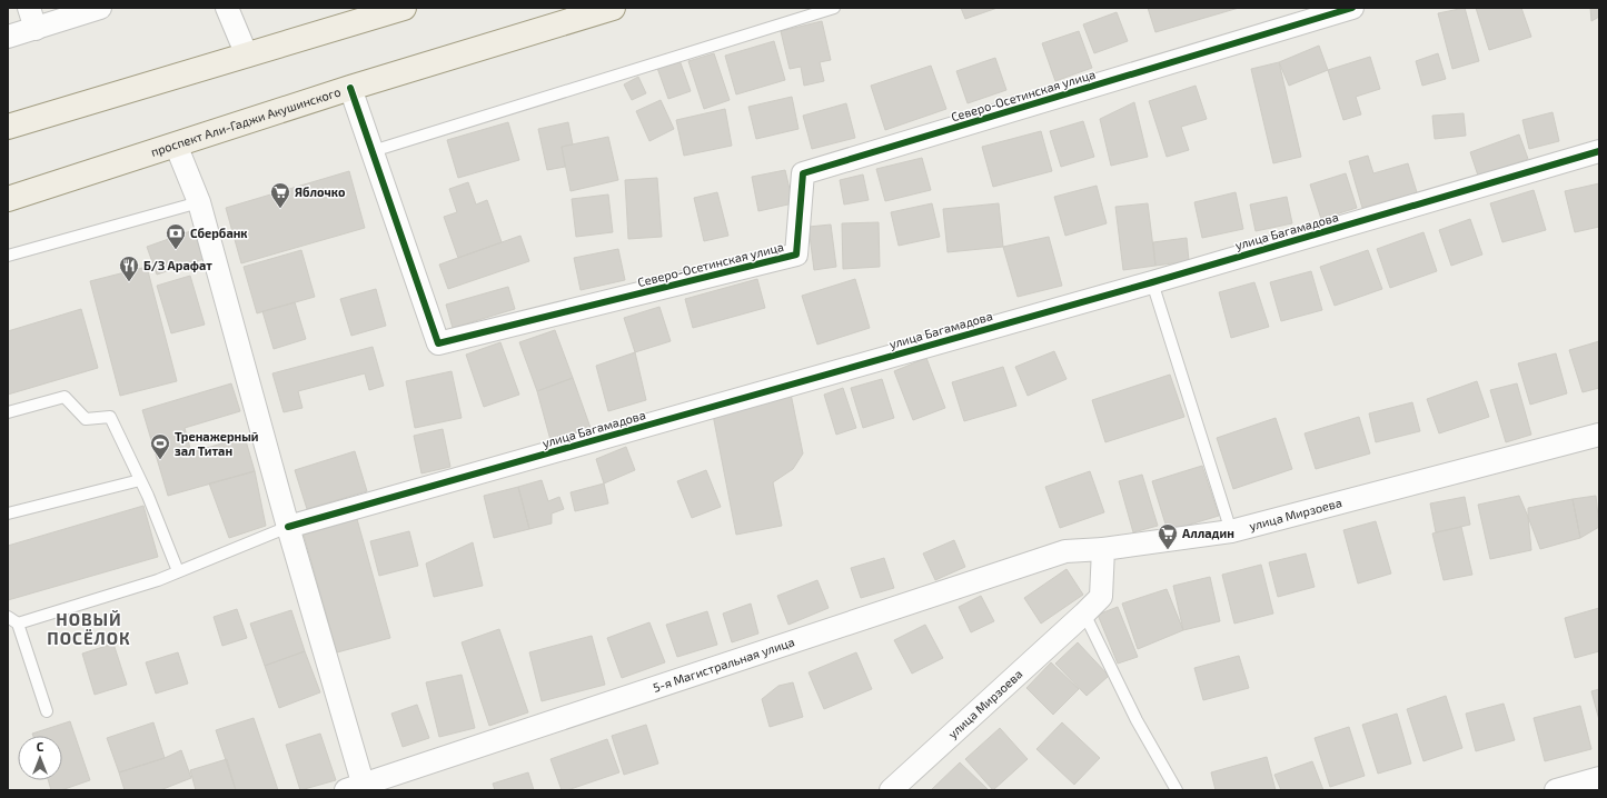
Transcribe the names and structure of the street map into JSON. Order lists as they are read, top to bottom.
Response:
{
  "streets": {
    "main road": ["проспект Али-Гаджи Акушинского"],
    "street": [
      "Северо-Осетинская улица",
      "улица Багамадова",
      "улица Мирзоева",
      "5-я Магистральная улица"
    ]
  },
  "crossings": [
    ["Северо-Осетинская улица", "проспект Али-Гаджи Акушинского"],
    ["улица Мирзоева", "5-я Магистральная улица"]
  ],
  "districts": ["НОВЫЙ ПОСЁЛОК"],
  "places": {
    "supermarket": ["Яблочко", "Алладин"],
    "bank": ["Сбербанк"],
    "restaurant": ["Б/З Арафат"],
    "sports": ["Тренажерный зал Титан"]
  },
  "north": "top"
}
